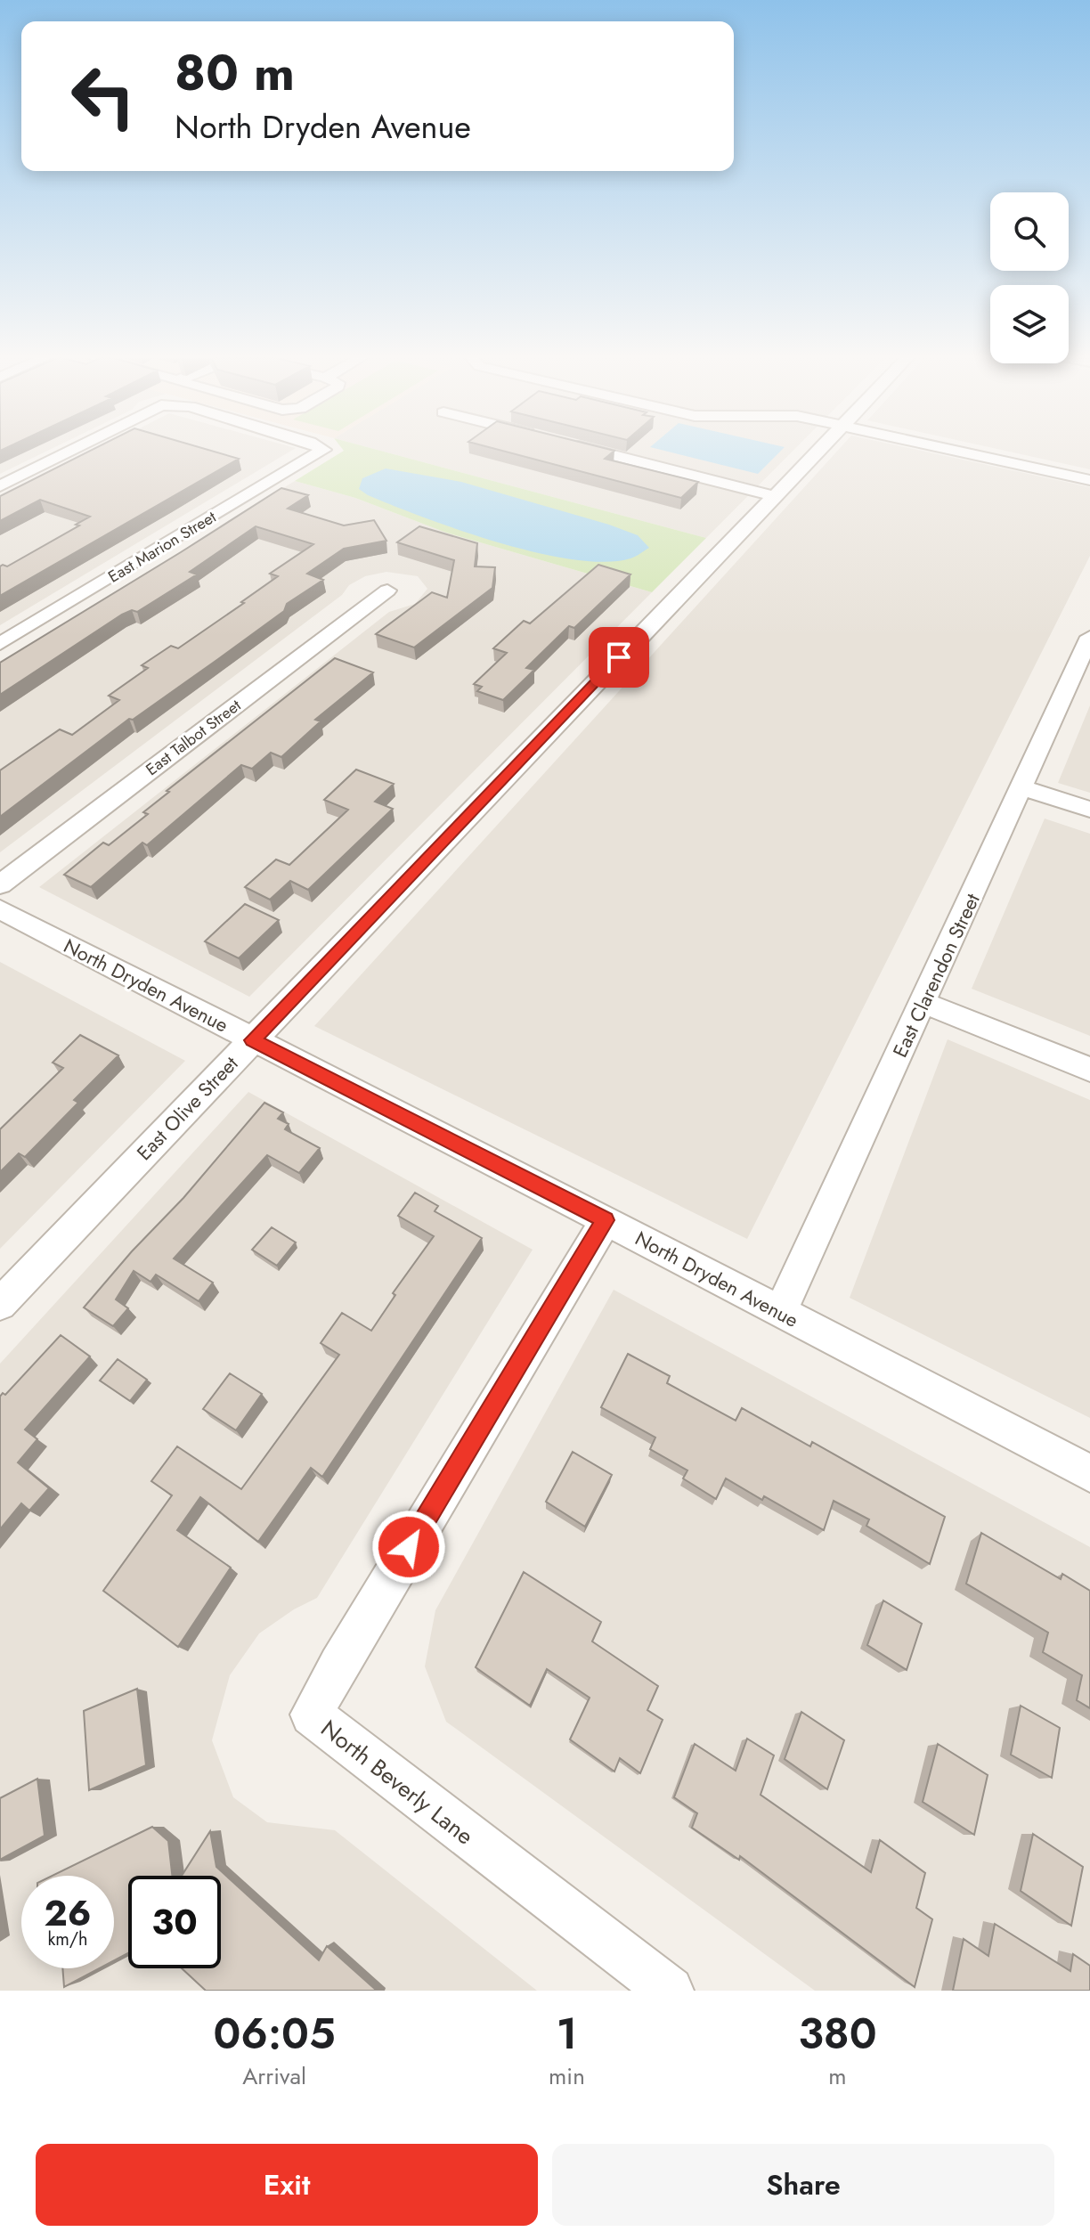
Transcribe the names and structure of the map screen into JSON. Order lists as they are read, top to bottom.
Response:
{
  "streets": {
    "street": [
      "East Marion Street",
      "East Talbot Street",
      "East Clarendon Street",
      "North Dryden Avenue",
      "East Olive Street",
      "North Beverly Lane"
    ]
  },
  "crossings": [
    ["East Clarendon Street", "North Dryden Avenue"],
    ["North Dryden Avenue", "East Olive Street"],
    ["North Dryden Avenue", "North Beverly Lane"]
  ],
  "page": {
    "turn": ["80 m", "North Dryden Avenue"],
    "speed": "26 km/h",
    "limit": "30",
    "eta": [
      "06:05",
      "Arrival",
      "1",
      "min",
      "380",
      "m"
    ],
    "buttons": ["Exit", "Share"]
  }
}
